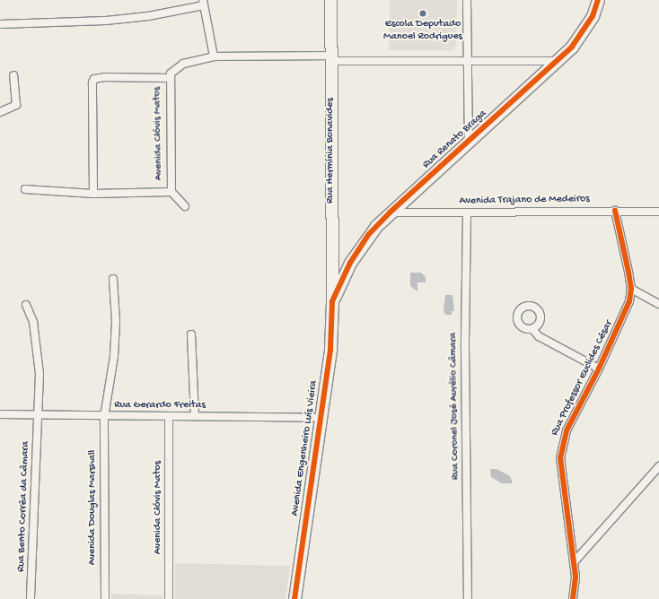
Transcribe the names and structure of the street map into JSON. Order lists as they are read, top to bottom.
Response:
{
  "streets": {
    "main road": ["Rua Renato Braga", "Rua Hermínia Bonavides", "Avenida Engenheiro Luís Vieira"],
    "street": [
      "Avenida Clóvis Matos",
      "Avenida Trajano de Medeiros",
      "Rua Professor Euclides César",
      "Rua Gerardo Freitas",
      "Rua Coronel José Aurélio Câmara",
      "Rua Bento Corrêa da Câmara",
      "Avenida Douglas Marshall"
    ]
  },
  "crossings": [
    ["Avenida Clóvis Matos", "Rua Renato Braga"],
    ["Avenida Clóvis Matos", "Rua Hermínia Bonavides"],
    ["Avenida Clóvis Matos", "Rua Gerardo Freitas"],
    ["Rua Renato Braga", "Rua Hermínia Bonavides"],
    ["Rua Renato Braga", "Avenida Trajano de Medeiros"],
    ["Rua Renato Braga", "Avenida Engenheiro Luís Vieira"],
    ["Rua Hermínia Bonavides", "Avenida Engenheiro Luís Vieira"],
    ["Avenida Trajano de Medeiros", "Rua Professor Euclides César"],
    ["Avenida Trajano de Medeiros", "Rua Coronel José Aurélio Câmara"],
    ["Rua Gerardo Freitas", "Avenida Engenheiro Luís Vieira"],
    ["Rua Gerardo Freitas", "Rua Bento Corrêa da Câmara"],
    ["Rua Gerardo Freitas", "Avenida Douglas Marshall"]
  ],
  "places": ["Escola Deputado Manoel Rodrigues"]
}
